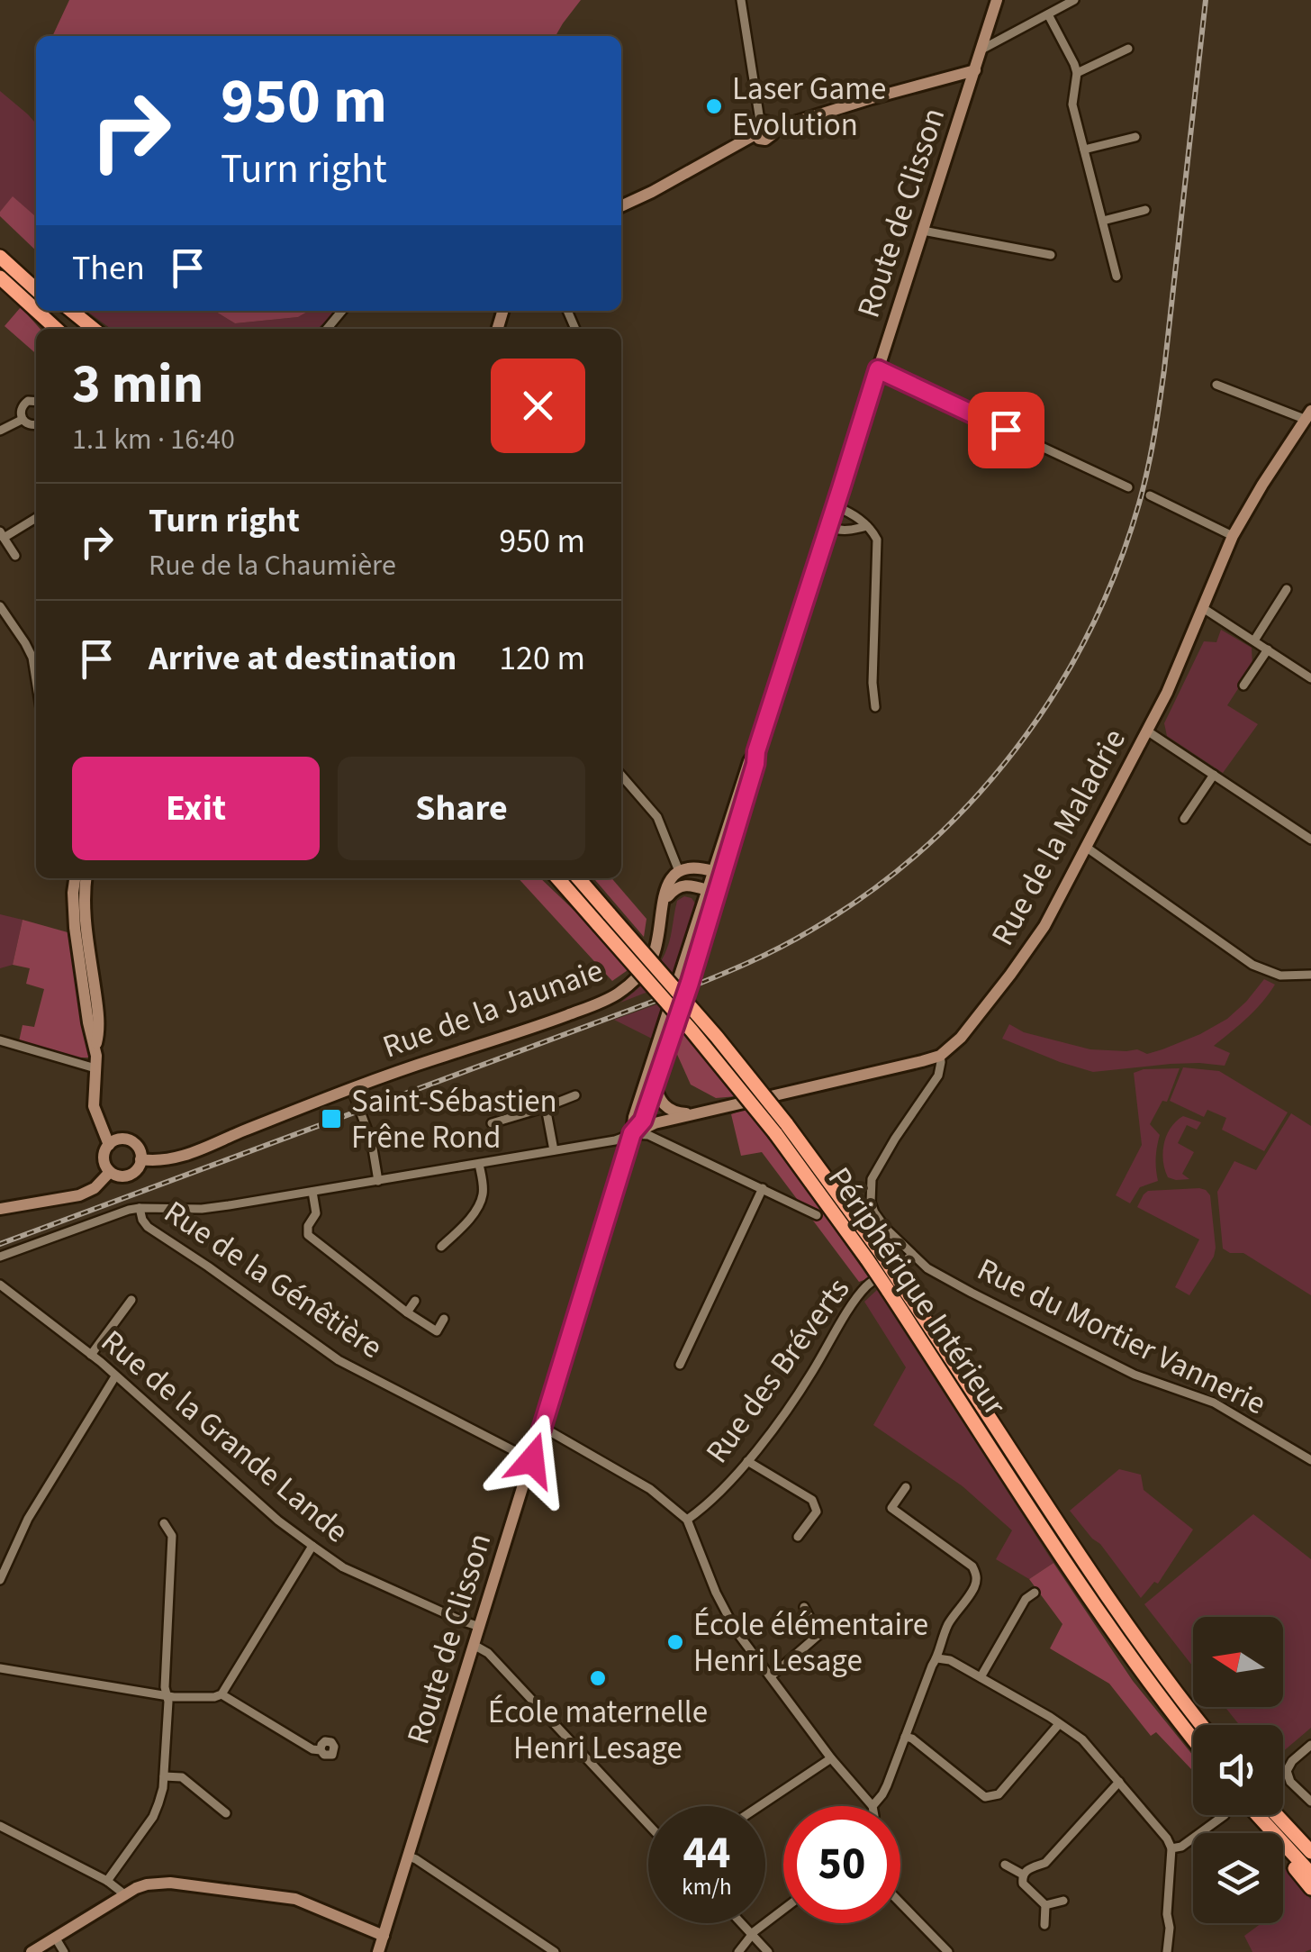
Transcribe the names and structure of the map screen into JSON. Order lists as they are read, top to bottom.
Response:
{
  "streets": {
    "highway": ["Périphérique Intérieur"],
    "main road": ["Route de Clisson", "Rue de la Maladrie", "Rue de la Jaunaie"],
    "street": [
      "Rue de la Génêtière",
      "Rue du Mortier Vannerie",
      "Rue des Bréverts",
      "Rue de la Grande Lande"
    ]
  },
  "crossings": [
    ["Route de Clisson", "Rue de la Maladrie"],
    ["Route de Clisson", "Rue de la Génêtière"],
    ["Route de Clisson", "Rue de la Grande Lande"],
    ["Rue de la Maladrie", "Rue du Mortier Vannerie"],
    ["Rue du Mortier Vannerie", "Rue des Bréverts"]
  ],
  "places": {
    "other": ["Laser Game Evolution", "École élémentaire Henri Lesage", "École maternelle Henri Lesage"],
    "transit": ["Saint-Sébastien Frêne Rond"]
  },
  "north": "left",
  "page": {
    "turn": ["950 m", "Turn right"],
    "then": "Then",
    "heading": ["3 min", "1.1 km · 16:40"],
    "list": [
      {
        "name": "Turn right",
        "note": "Rue de la Chaumière",
        "value": "950 m"
      },
      {
        "name": "Arrive at destination",
        "value": "120 m"
      }
    ],
    "buttons": ["Exit", "Share"],
    "speed": "44 km/h",
    "limit": "50"
  }
}
